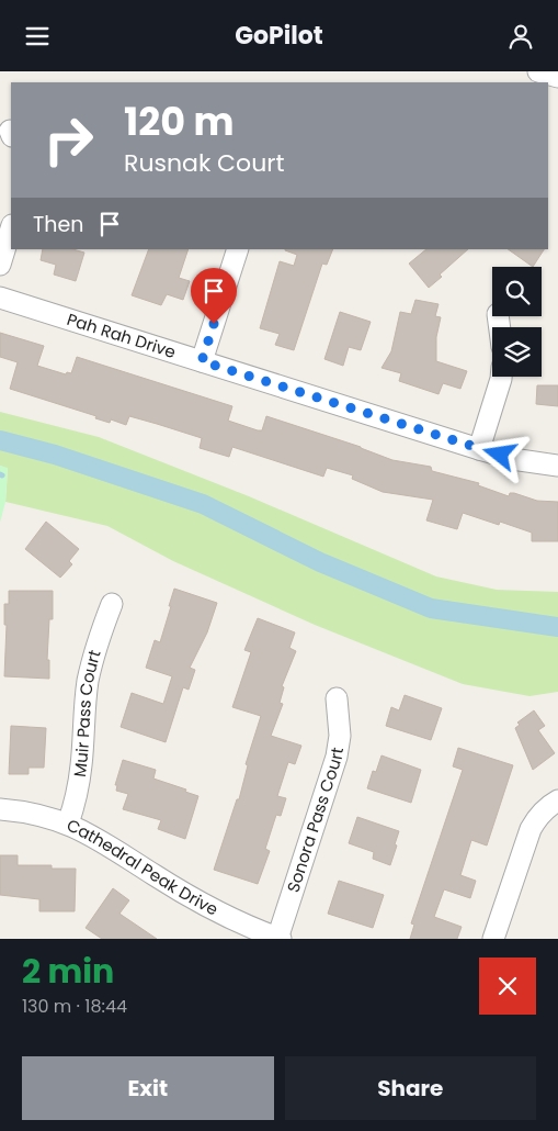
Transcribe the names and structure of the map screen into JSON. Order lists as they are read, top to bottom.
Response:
{
  "streets": {
    "street": [
      "Pah Rah Drive",
      "Muir Pass Court",
      "Sonora Pass Court",
      "Cathedral Peak Drive"
    ]
  },
  "crossings": [
    ["Muir Pass Court", "Cathedral Peak Drive"],
    ["Sonora Pass Court", "Cathedral Peak Drive"]
  ],
  "page": {
    "header": "GoPilot",
    "turn": ["120 m", "Rusnak Court"],
    "then": "Then",
    "heading": ["2 min", "130 m · 18:44"],
    "buttons": ["Exit", "Share"]
  }
}
